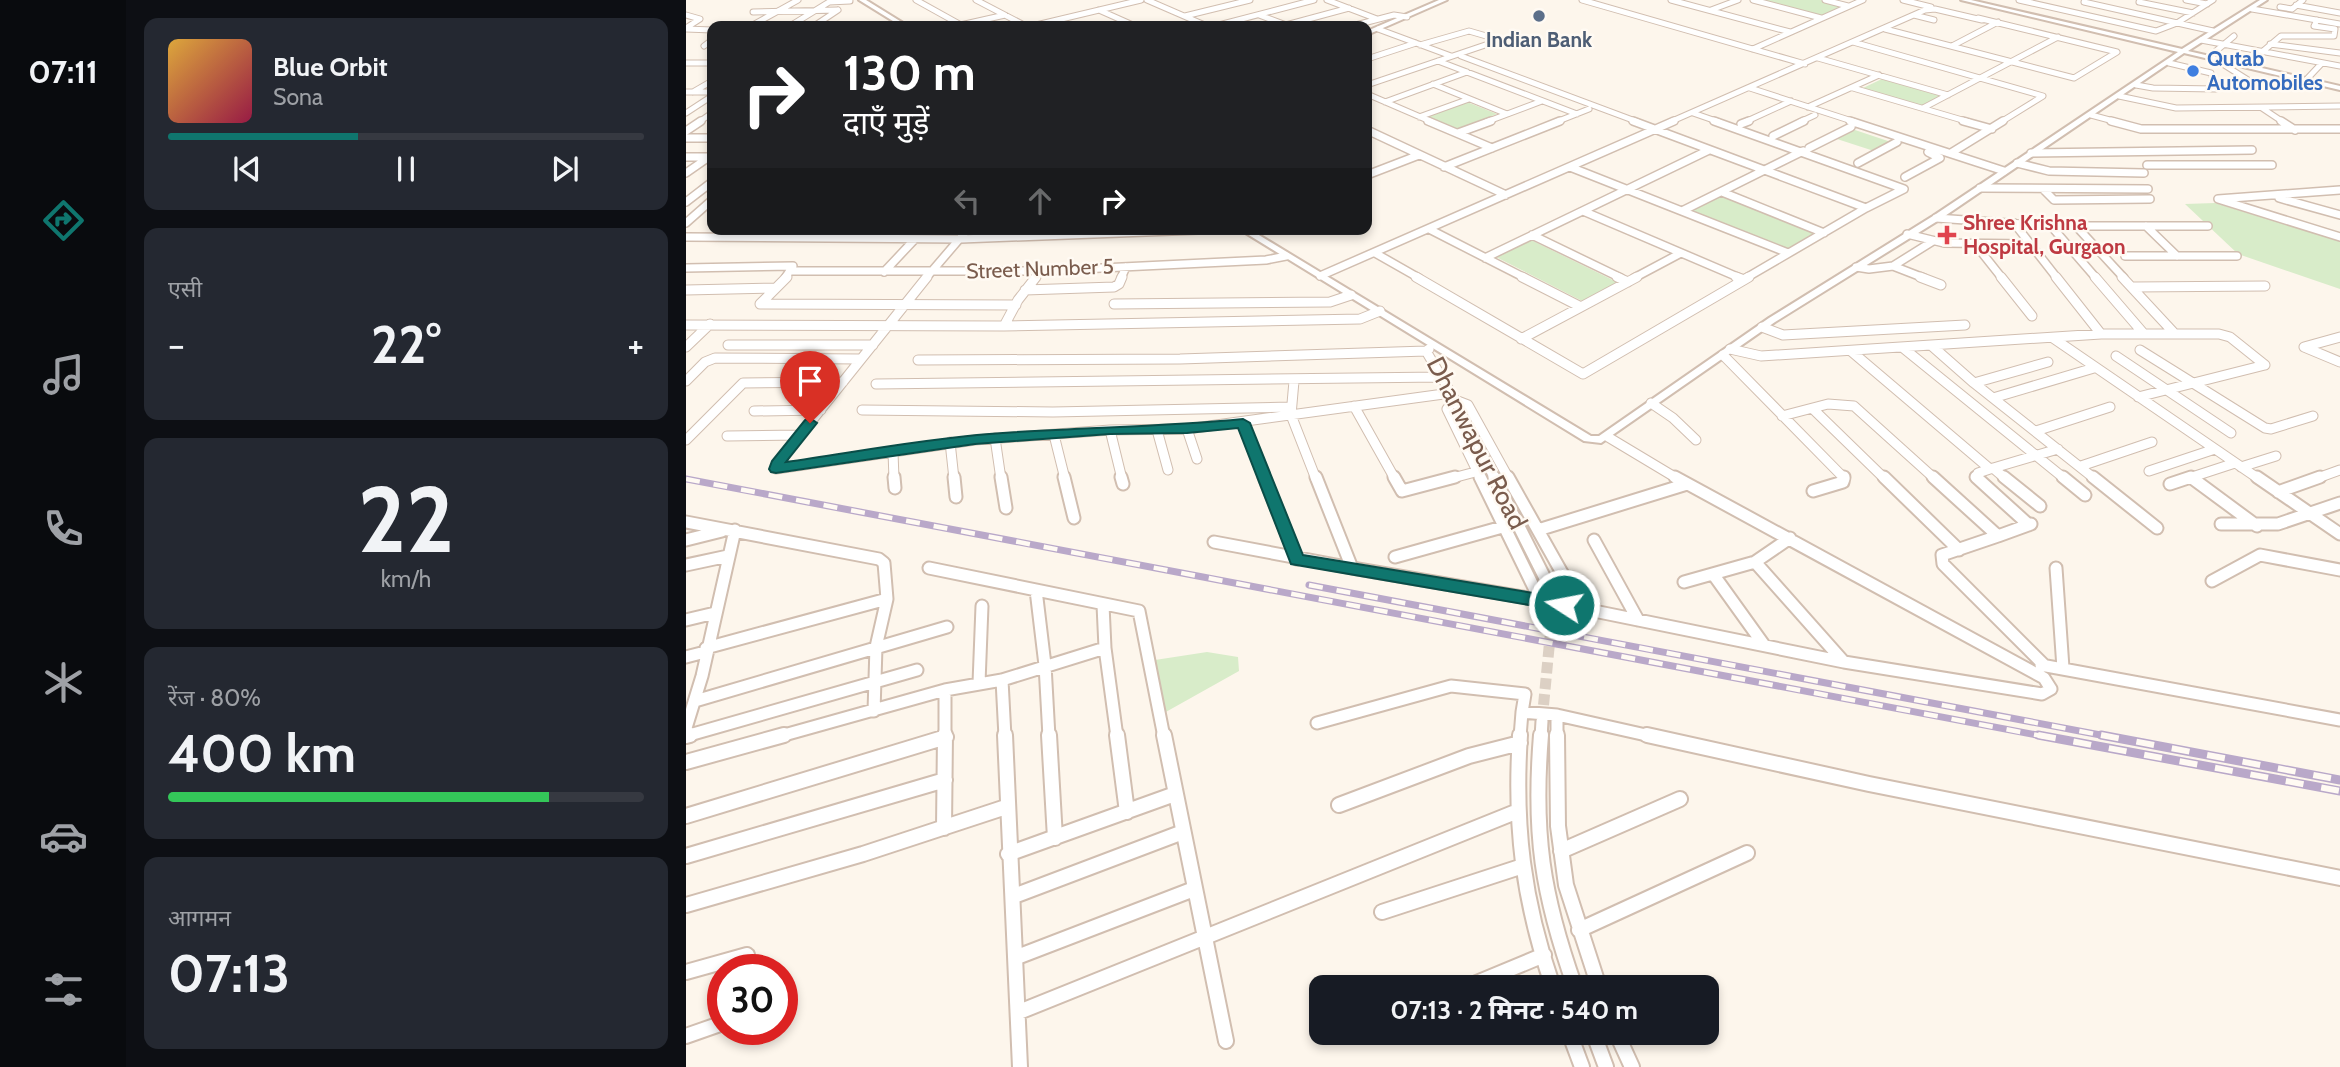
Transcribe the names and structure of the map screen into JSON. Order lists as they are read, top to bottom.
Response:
{
  "streets": {
    "street": ["Street Number 5", "Dhanwapur Road"]
  },
  "crossings": [
    ["Street Number 5", "Dhanwapur Road"]
  ],
  "places": {
    "other": ["Indian Bank", "Qutab Automobiles"],
    "health": ["Shree Krishna Hospital, Gurgaon"]
  },
  "page": {
    "tabs": "07:11",
    "turn": ["130 m", "दाएँ मुड़ें"],
    "song": ["Blue Orbit", "Sona"],
    "tile": [
      "एसी",
      ["22", "km/h"],
      ["रेंज · 80%", "400 km"],
      ["आगमन", "07:13"]
    ],
    "heat": ["−", "22°", "+"],
    "limit": "30",
    "trip": "07:13 · 2 मिनट · 540 m"
  }
}
